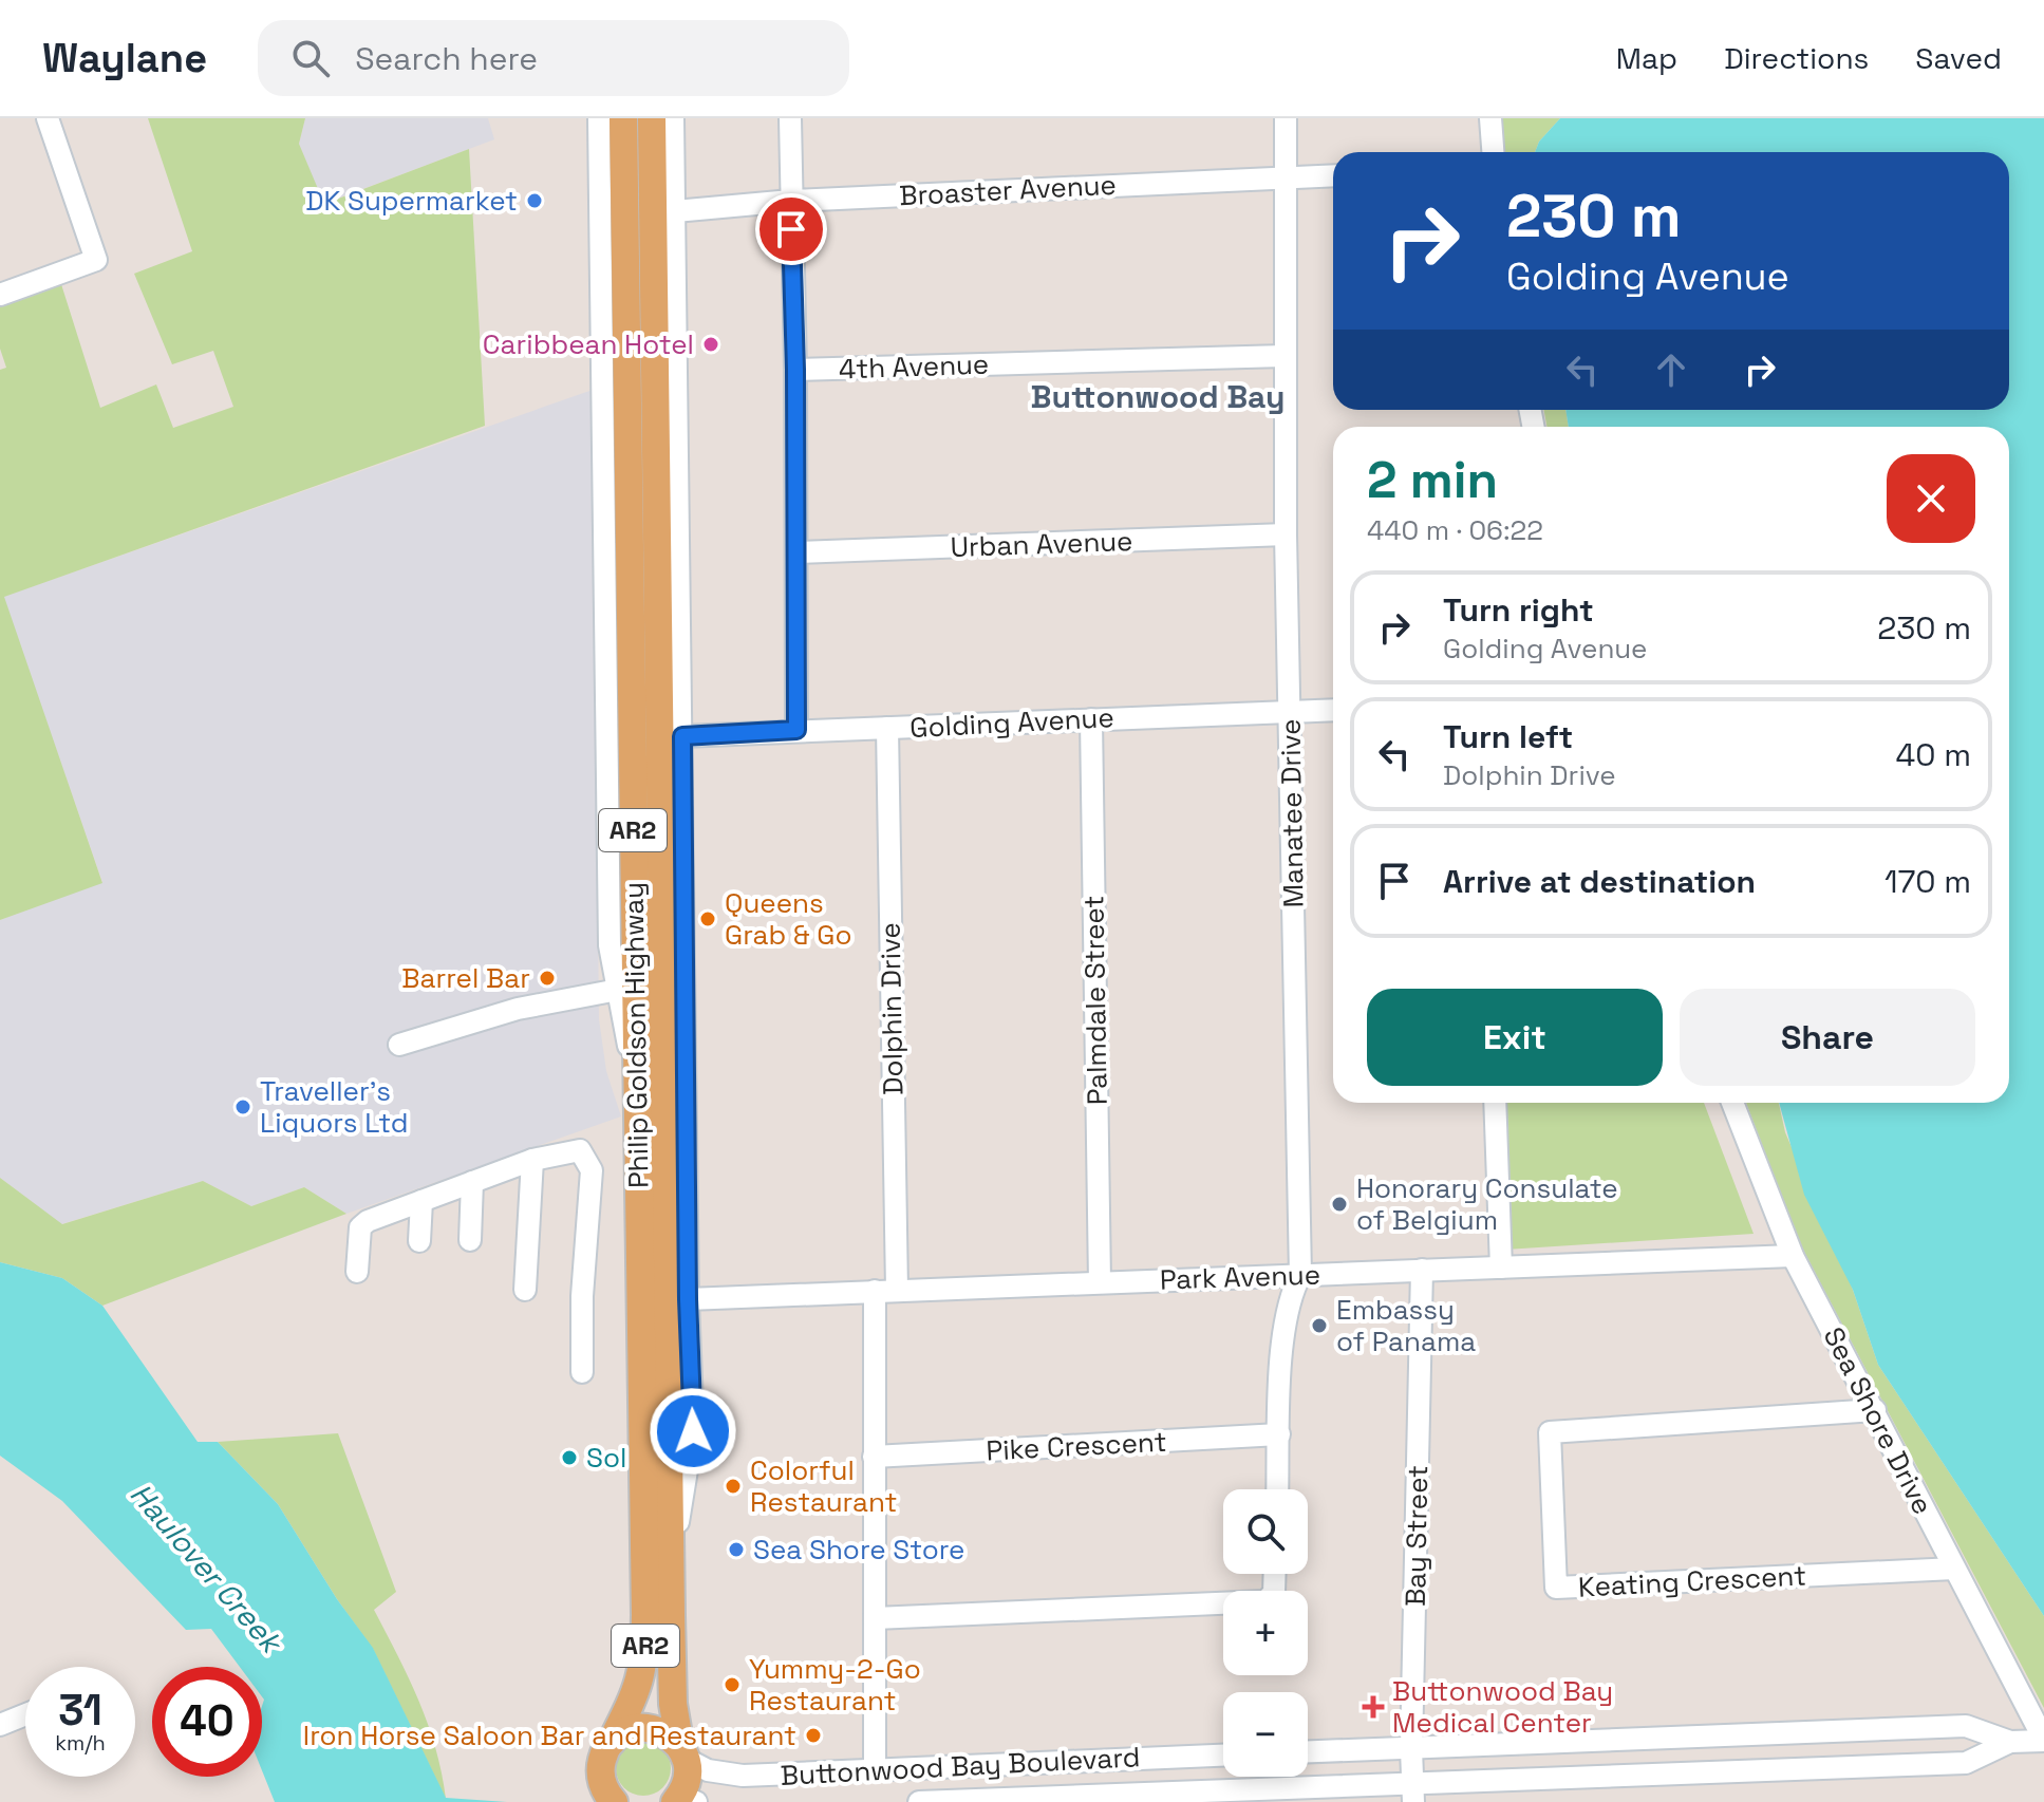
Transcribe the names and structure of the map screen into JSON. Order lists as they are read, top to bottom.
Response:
{
  "streets": {
    "main road": ["AR2", "Philip Goldson Highway"],
    "street": [
      "Broaster Avenue",
      "4th Avenue",
      "Urban Avenue",
      "Golding Avenue",
      "Manatee Drive",
      "Palmdale Street",
      "Dolphin Drive",
      "Park Avenue",
      "Sea Shore Drive",
      "Pike Crescent",
      "Bay Street",
      "Keating Crescent",
      "Buttonwood Bay Boulevard"
    ]
  },
  "crossings": [
    ["Broaster Avenue", "Manatee Drive"],
    ["4th Avenue", "Manatee Drive"],
    ["Urban Avenue", "Manatee Drive"],
    ["Golding Avenue", "Manatee Drive"],
    ["Golding Avenue", "Palmdale Street"],
    ["Golding Avenue", "Dolphin Drive"],
    ["Manatee Drive", "Park Avenue"],
    ["Manatee Drive", "Pike Crescent"],
    ["Palmdale Street", "Park Avenue"],
    ["Dolphin Drive", "Park Avenue"],
    ["Philip Goldson Highway", "Buttonwood Bay Boulevard"],
    ["Park Avenue", "Sea Shore Drive"],
    ["Park Avenue", "Bay Street"],
    ["Sea Shore Drive", "Keating Crescent"],
    ["Sea Shore Drive", "Buttonwood Bay Boulevard"],
    ["Bay Street", "Buttonwood Bay Boulevard"]
  ],
  "districts": ["Buttonwood Bay"],
  "water": ["Haulover Creek"],
  "places": {
    "other": [
      "DK Supermarket",
      "Caribbean Hotel",
      "Queens Grab & Go",
      "Barrel Bar",
      "Traveller's Liquors Ltd",
      "Honorary Consulate of Belgium",
      "Embassy of Panama",
      "Sol",
      "Colorful Restaurant",
      "Sea Shore Store",
      "Yummy-2-Go Restaurant",
      "Iron Horse Saloon Bar and Restaurant"
    ],
    "health": ["Buttonwood Bay Medical Center"]
  },
  "page": {
    "header": "Waylane",
    "search": "Search here",
    "nav": ["Map", "Directions", "Saved"],
    "turn": ["230 m", "Golding Avenue"],
    "heading": ["2 min", "440 m · 06:22"],
    "list": [
      {
        "name": "Turn right",
        "note": "Golding Avenue",
        "value": "230 m"
      },
      {
        "name": "Turn left",
        "note": "Dolphin Drive",
        "value": "40 m"
      },
      {
        "name": "Arrive at destination",
        "value": "170 m"
      }
    ],
    "buttons": ["Exit", "Share"],
    "map_buttons": ["+", "−"],
    "speed": "31 km/h",
    "limit": "40"
  }
}
